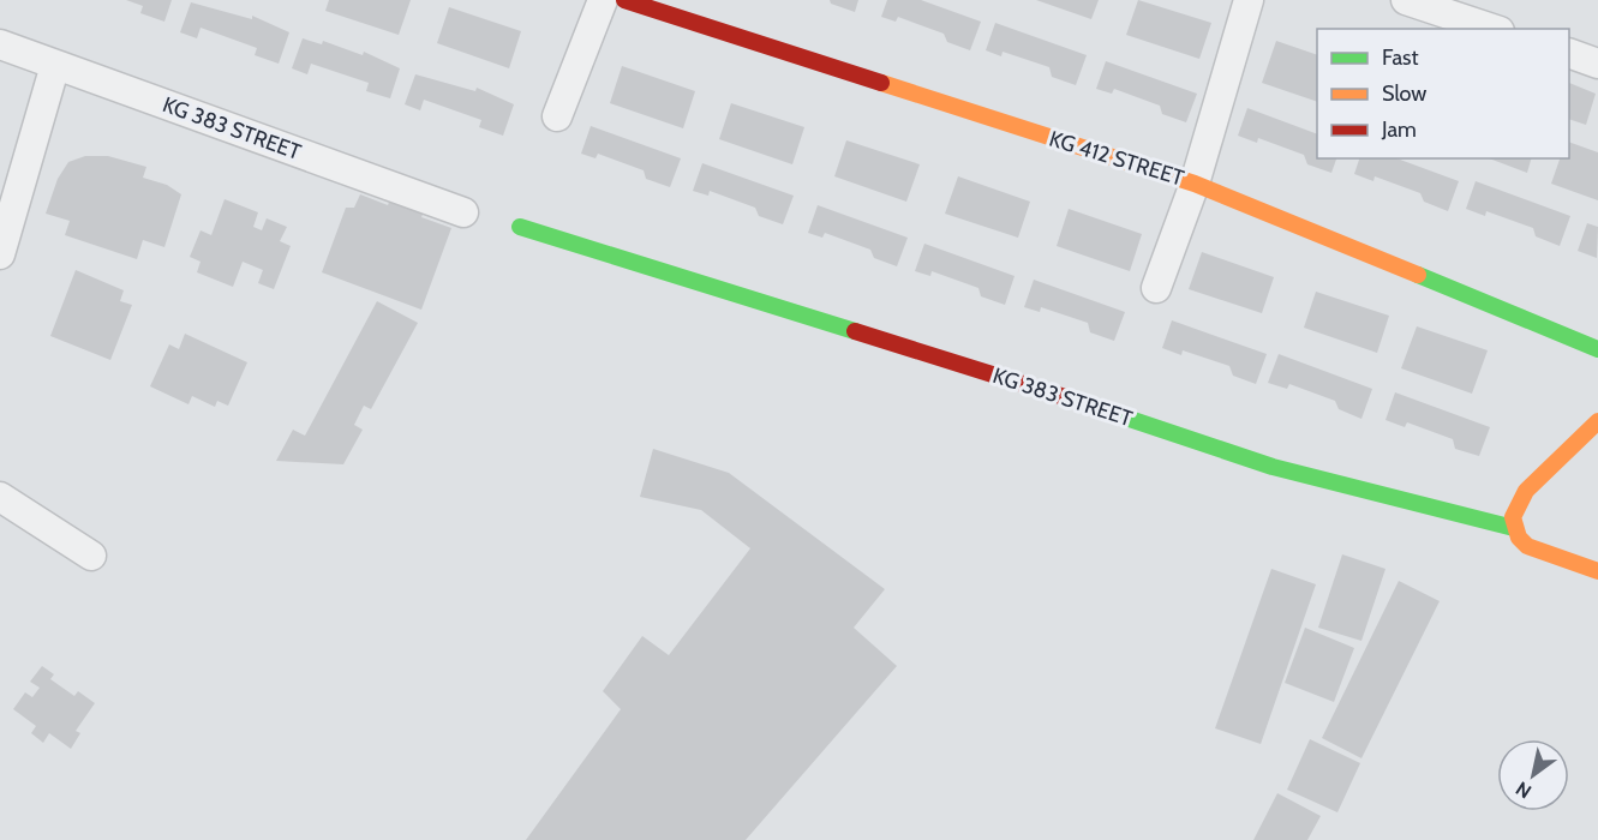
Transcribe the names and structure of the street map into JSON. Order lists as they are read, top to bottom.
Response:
{
  "streets": {
    "street": ["KG 383 STREET", "KG 412 STREET"]
  },
  "legend": ["Fast", "Slow", "Jam"],
  "north": "bottom left"
}
